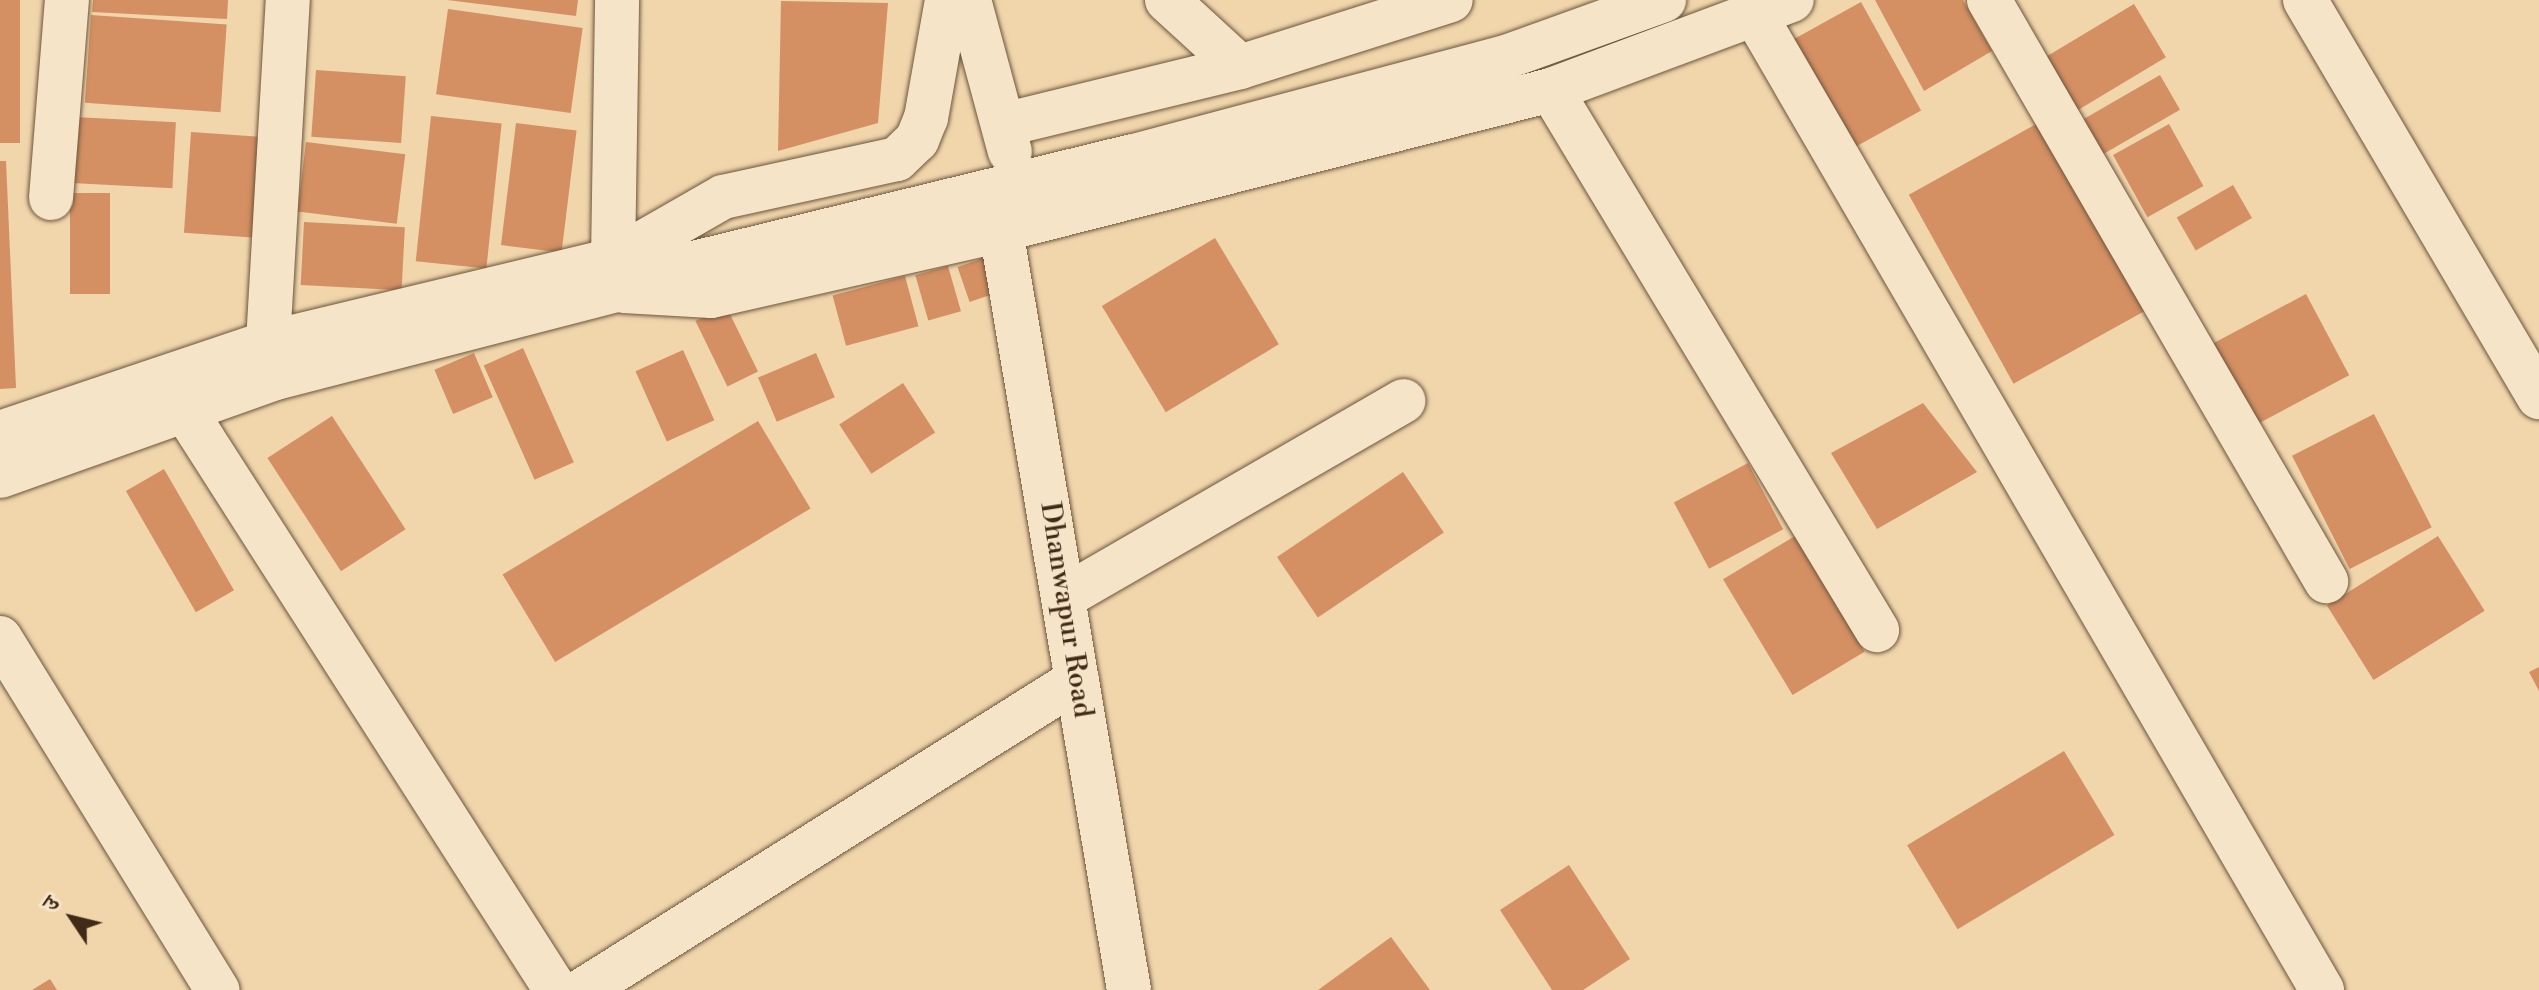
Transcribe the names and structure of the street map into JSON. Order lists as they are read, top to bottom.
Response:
{
  "streets": {
    "street": ["Dhanwapur Road"]
  },
  "north": "top left"
}
